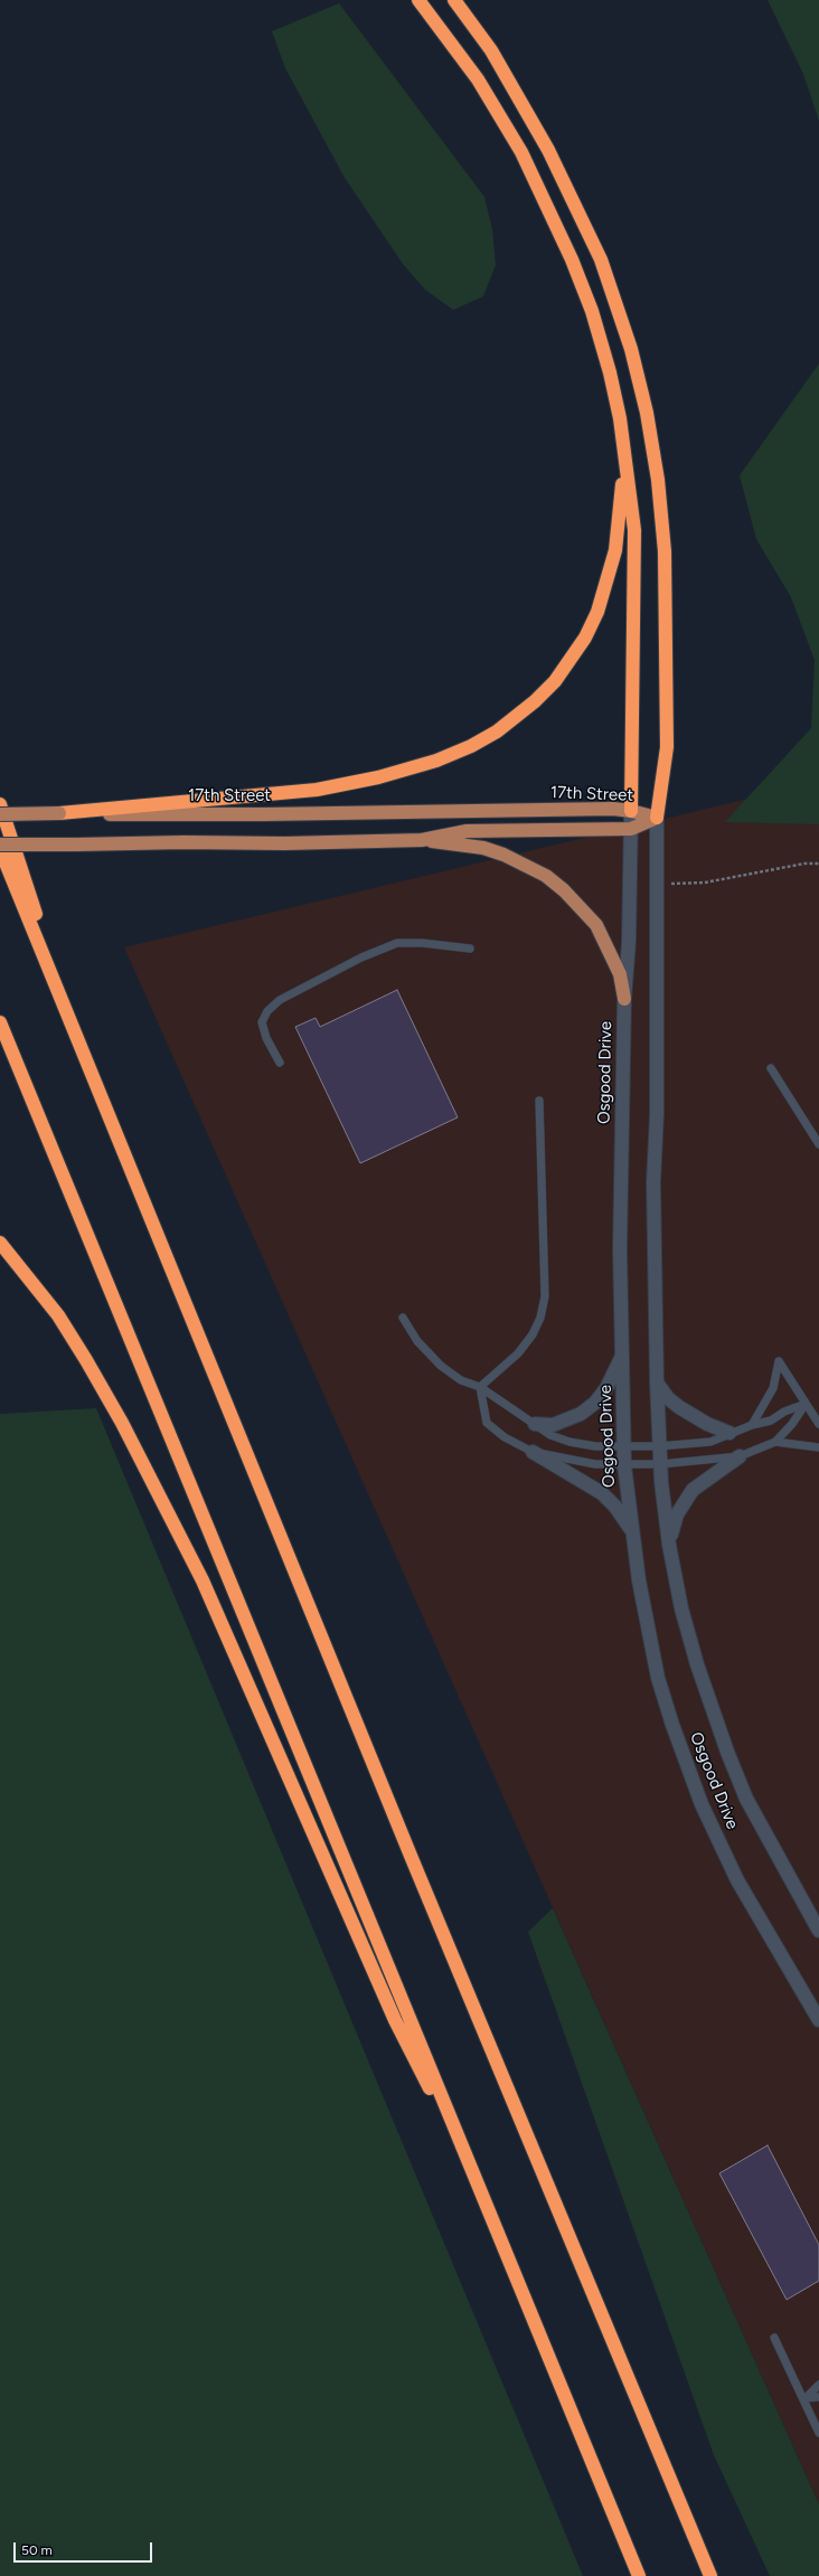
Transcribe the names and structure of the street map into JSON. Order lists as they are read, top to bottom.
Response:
{
  "streets": {
    "main road": ["17th Street", "Osgood Drive"]
  },
  "crossings": [
    ["17th Street", "Osgood Drive"]
  ],
  "scale_bar": "50 m"
}
